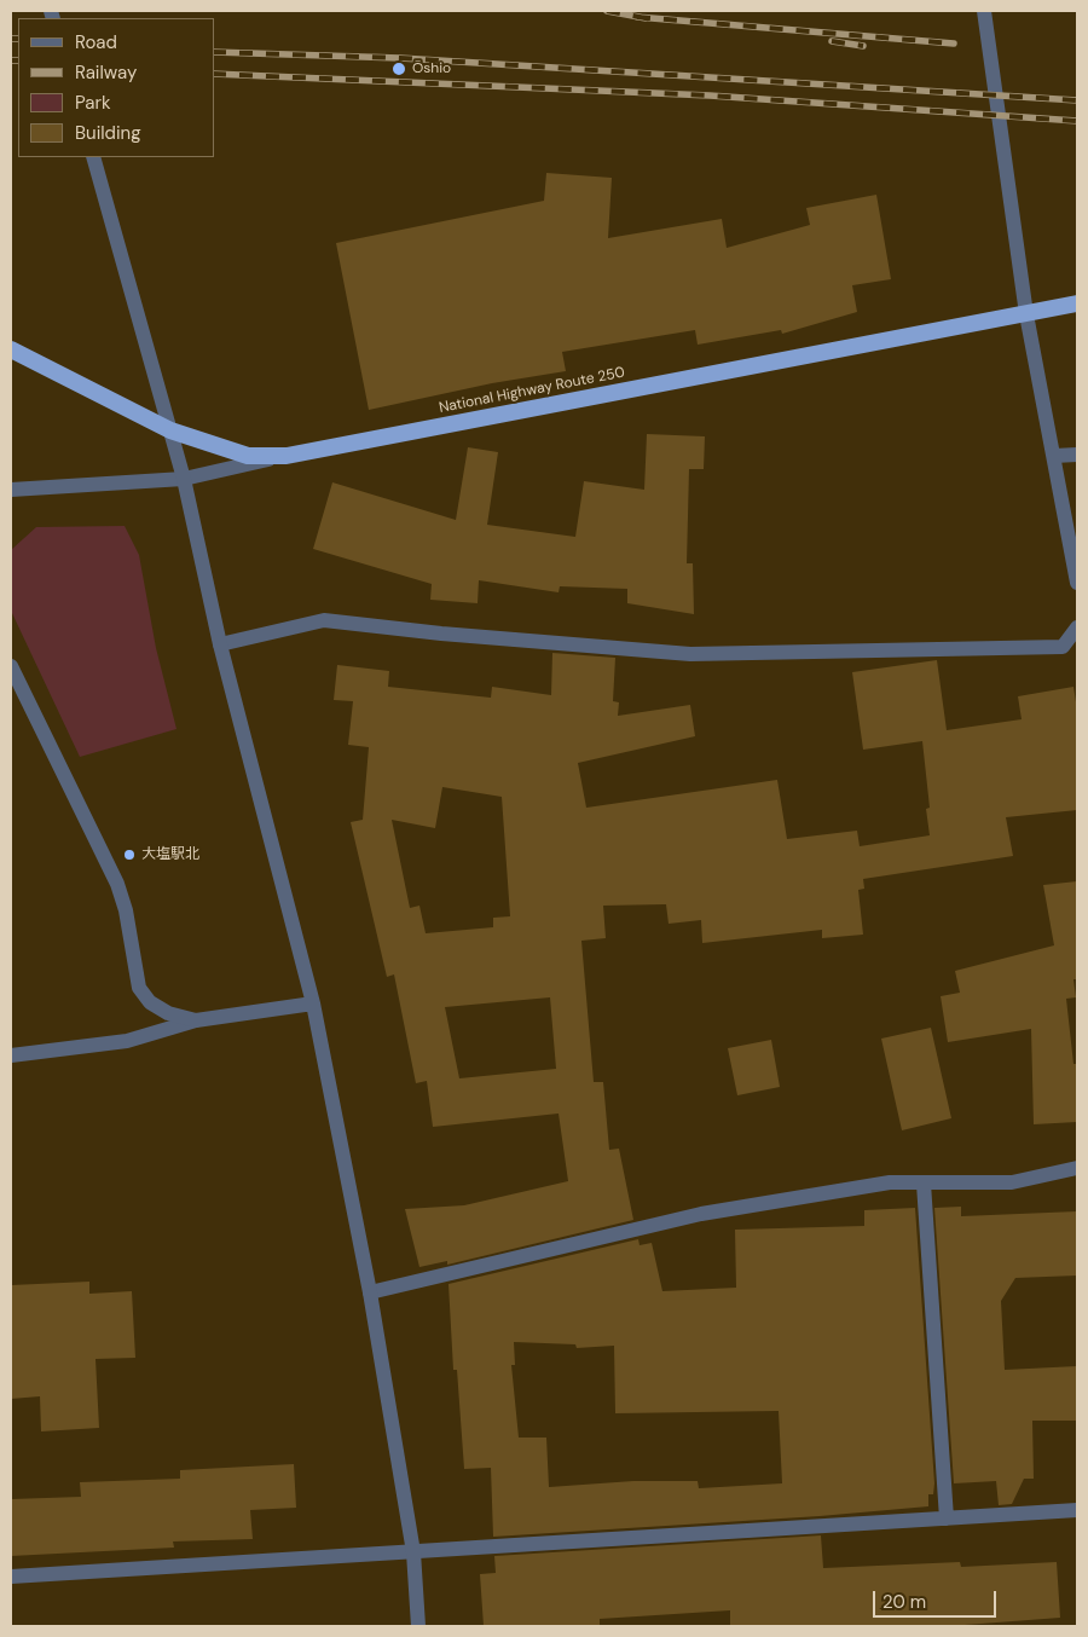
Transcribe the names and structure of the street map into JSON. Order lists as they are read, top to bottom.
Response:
{
  "streets": {
    "highway": ["National Highway Route 250"]
  },
  "places": ["Ōshio", "大塩駅北"],
  "legend": [
    "Road",
    "Railway",
    "Park",
    "Building"
  ],
  "scale_bar": "20 m"
}
